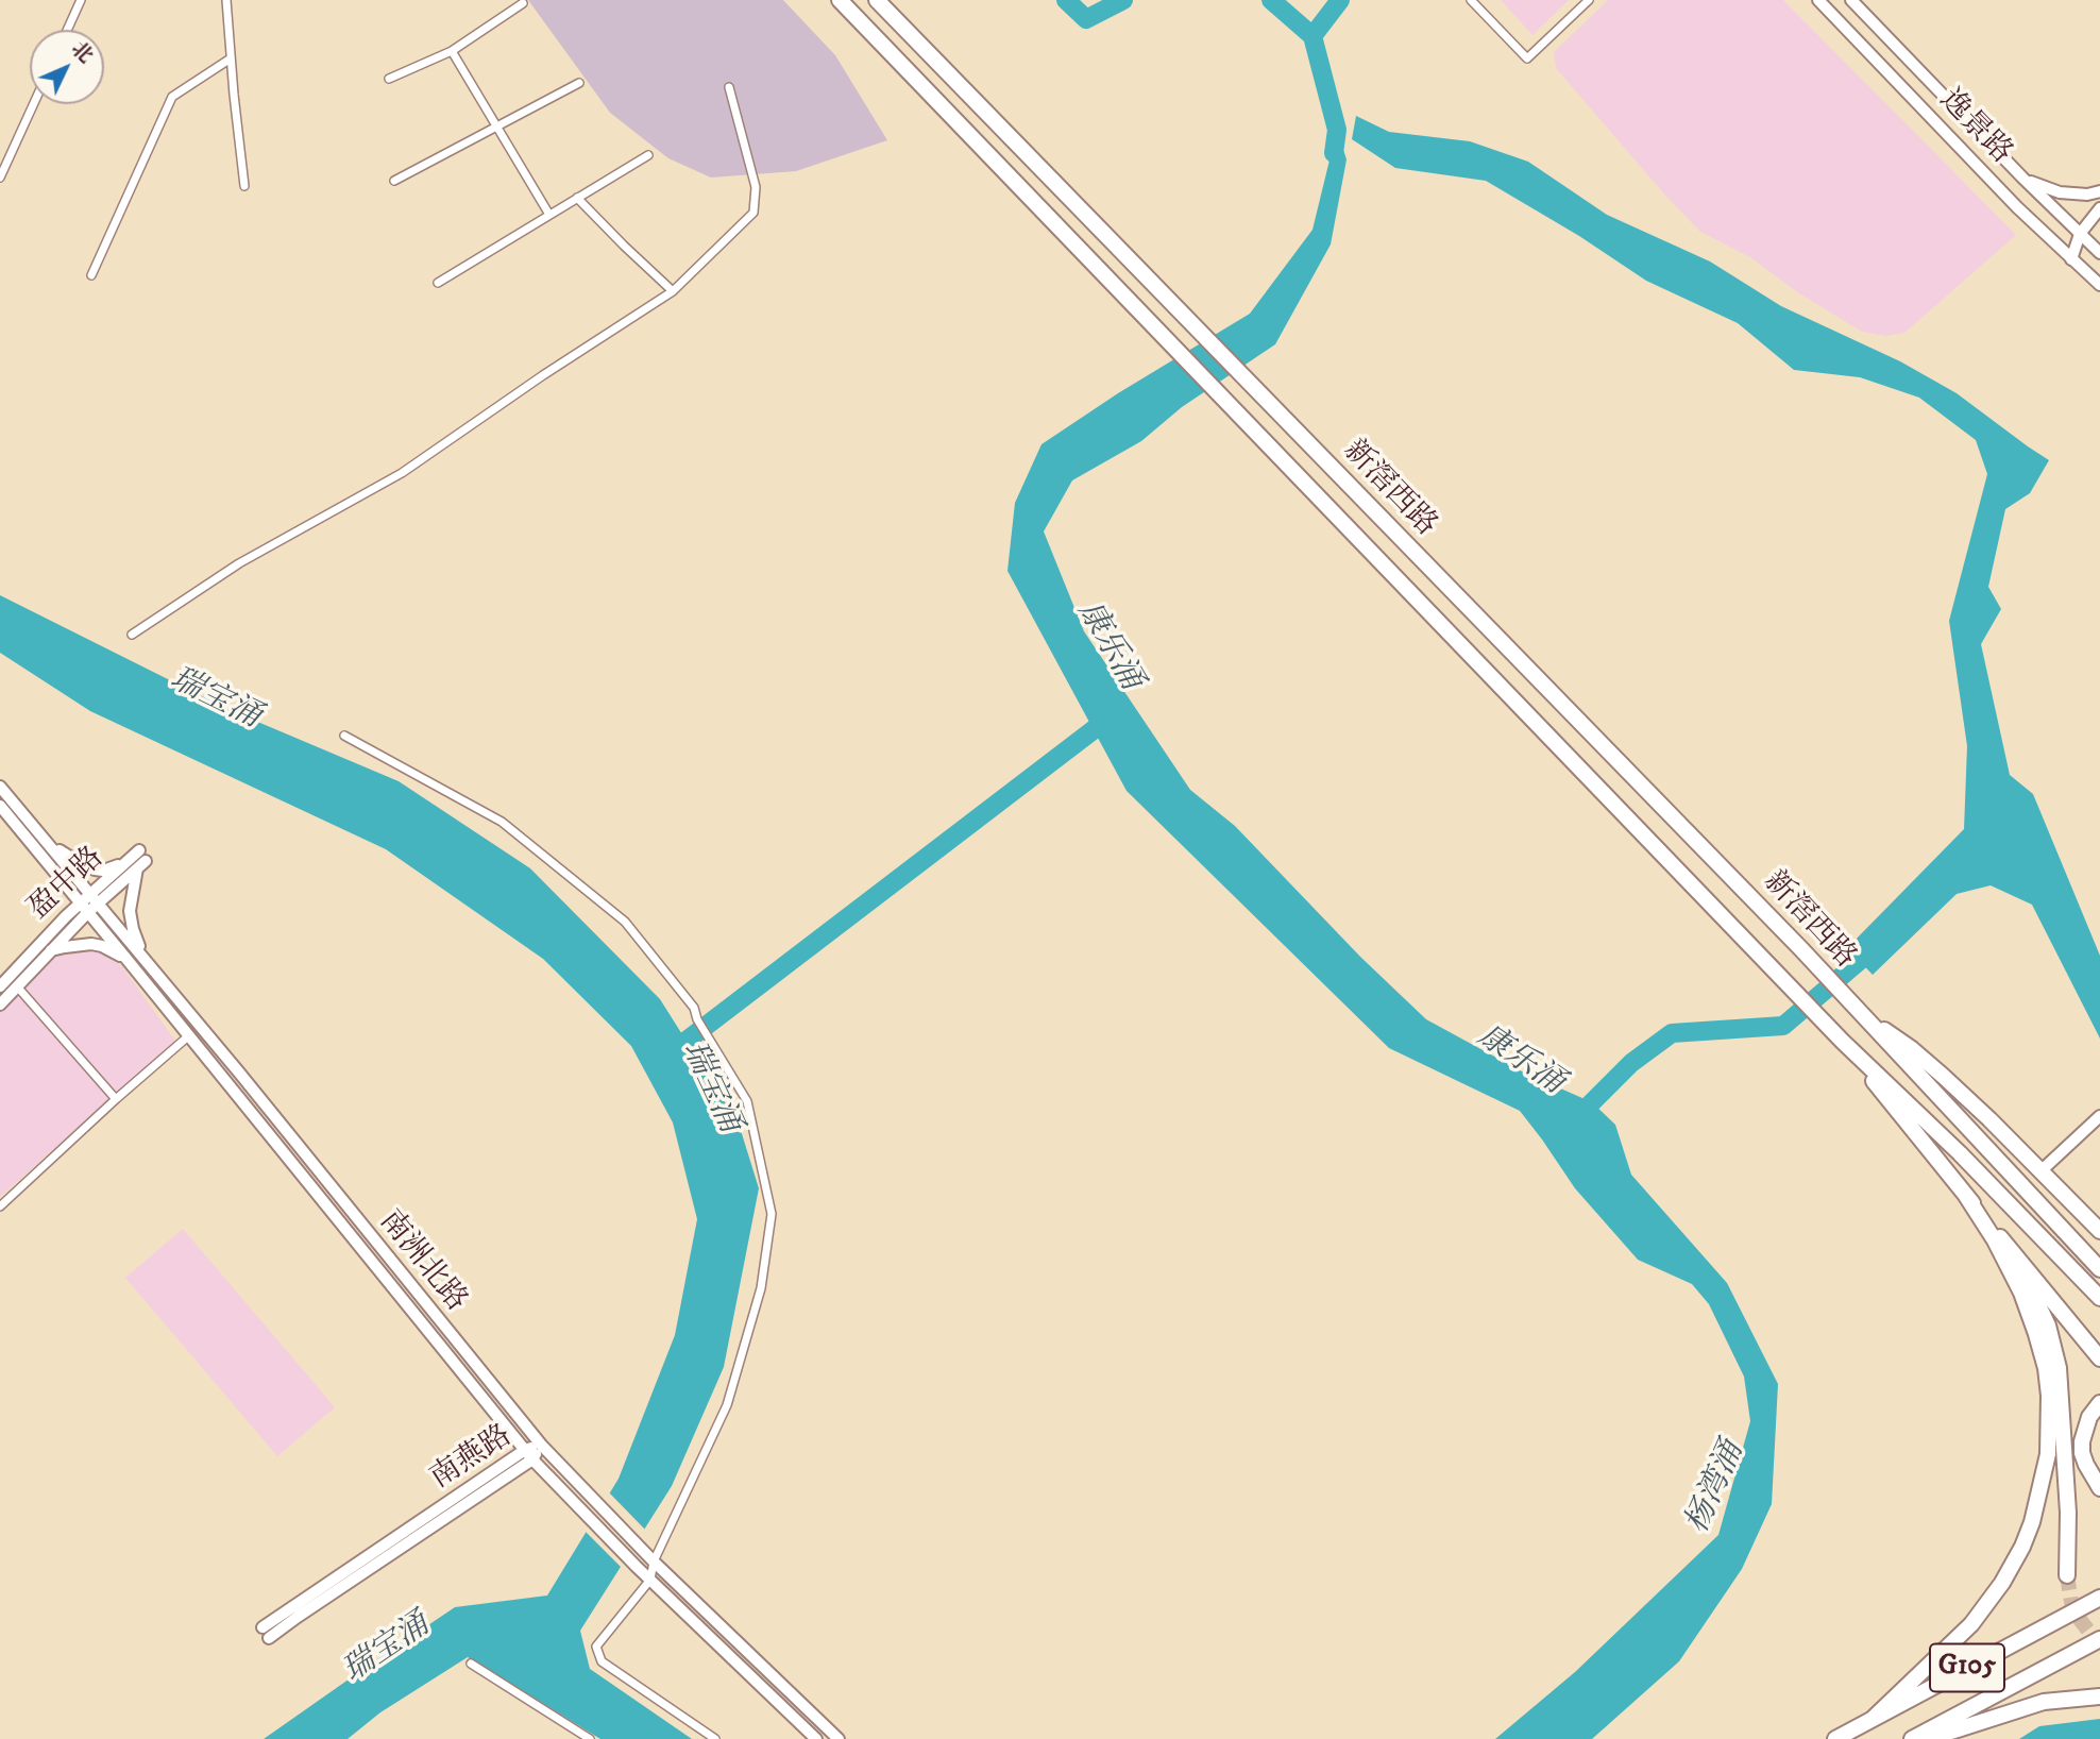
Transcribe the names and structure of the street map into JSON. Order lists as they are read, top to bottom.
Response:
{
  "streets": {
    "highway": ["新滘西路", "G105"],
    "main road": [
      "逸景路",
      "盈中路",
      "南洲北路",
      "南燕路"
    ]
  },
  "crossings": [
    ["盈中路", "南洲北路"],
    ["南洲北路", "南燕路"]
  ],
  "water": ["康乐涌", "瑞宝涌", "杨湾涌"],
  "north": "top right"
}
